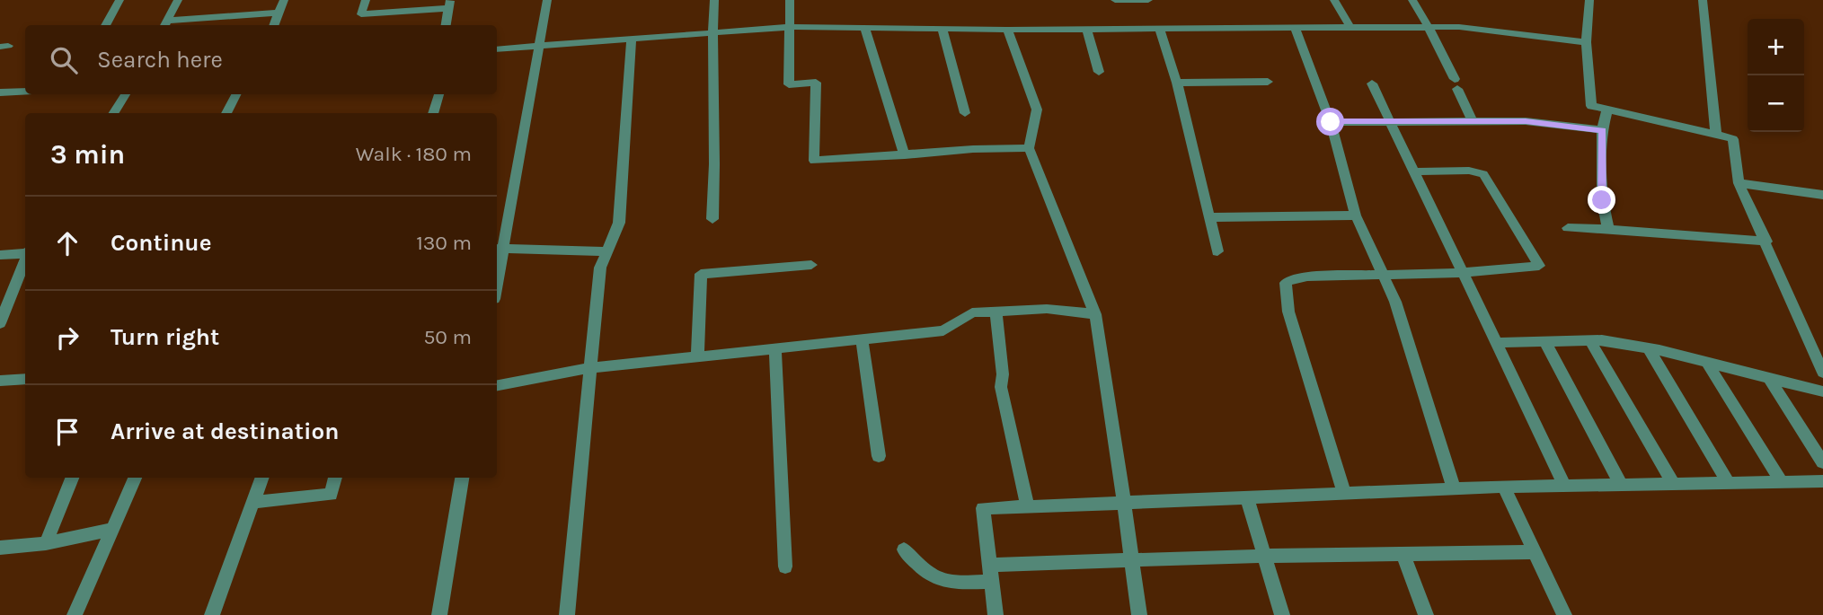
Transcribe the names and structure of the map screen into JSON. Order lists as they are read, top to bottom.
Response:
{
  "page": {
    "map_buttons": ["+", "−"],
    "search": "Search here",
    "heading": ["3 min", "Walk · 180 m"],
    "list": [
      ["Continue", "130 m"],
      ["Turn right", "50 m"],
      "Arrive at destination"
    ]
  }
}
